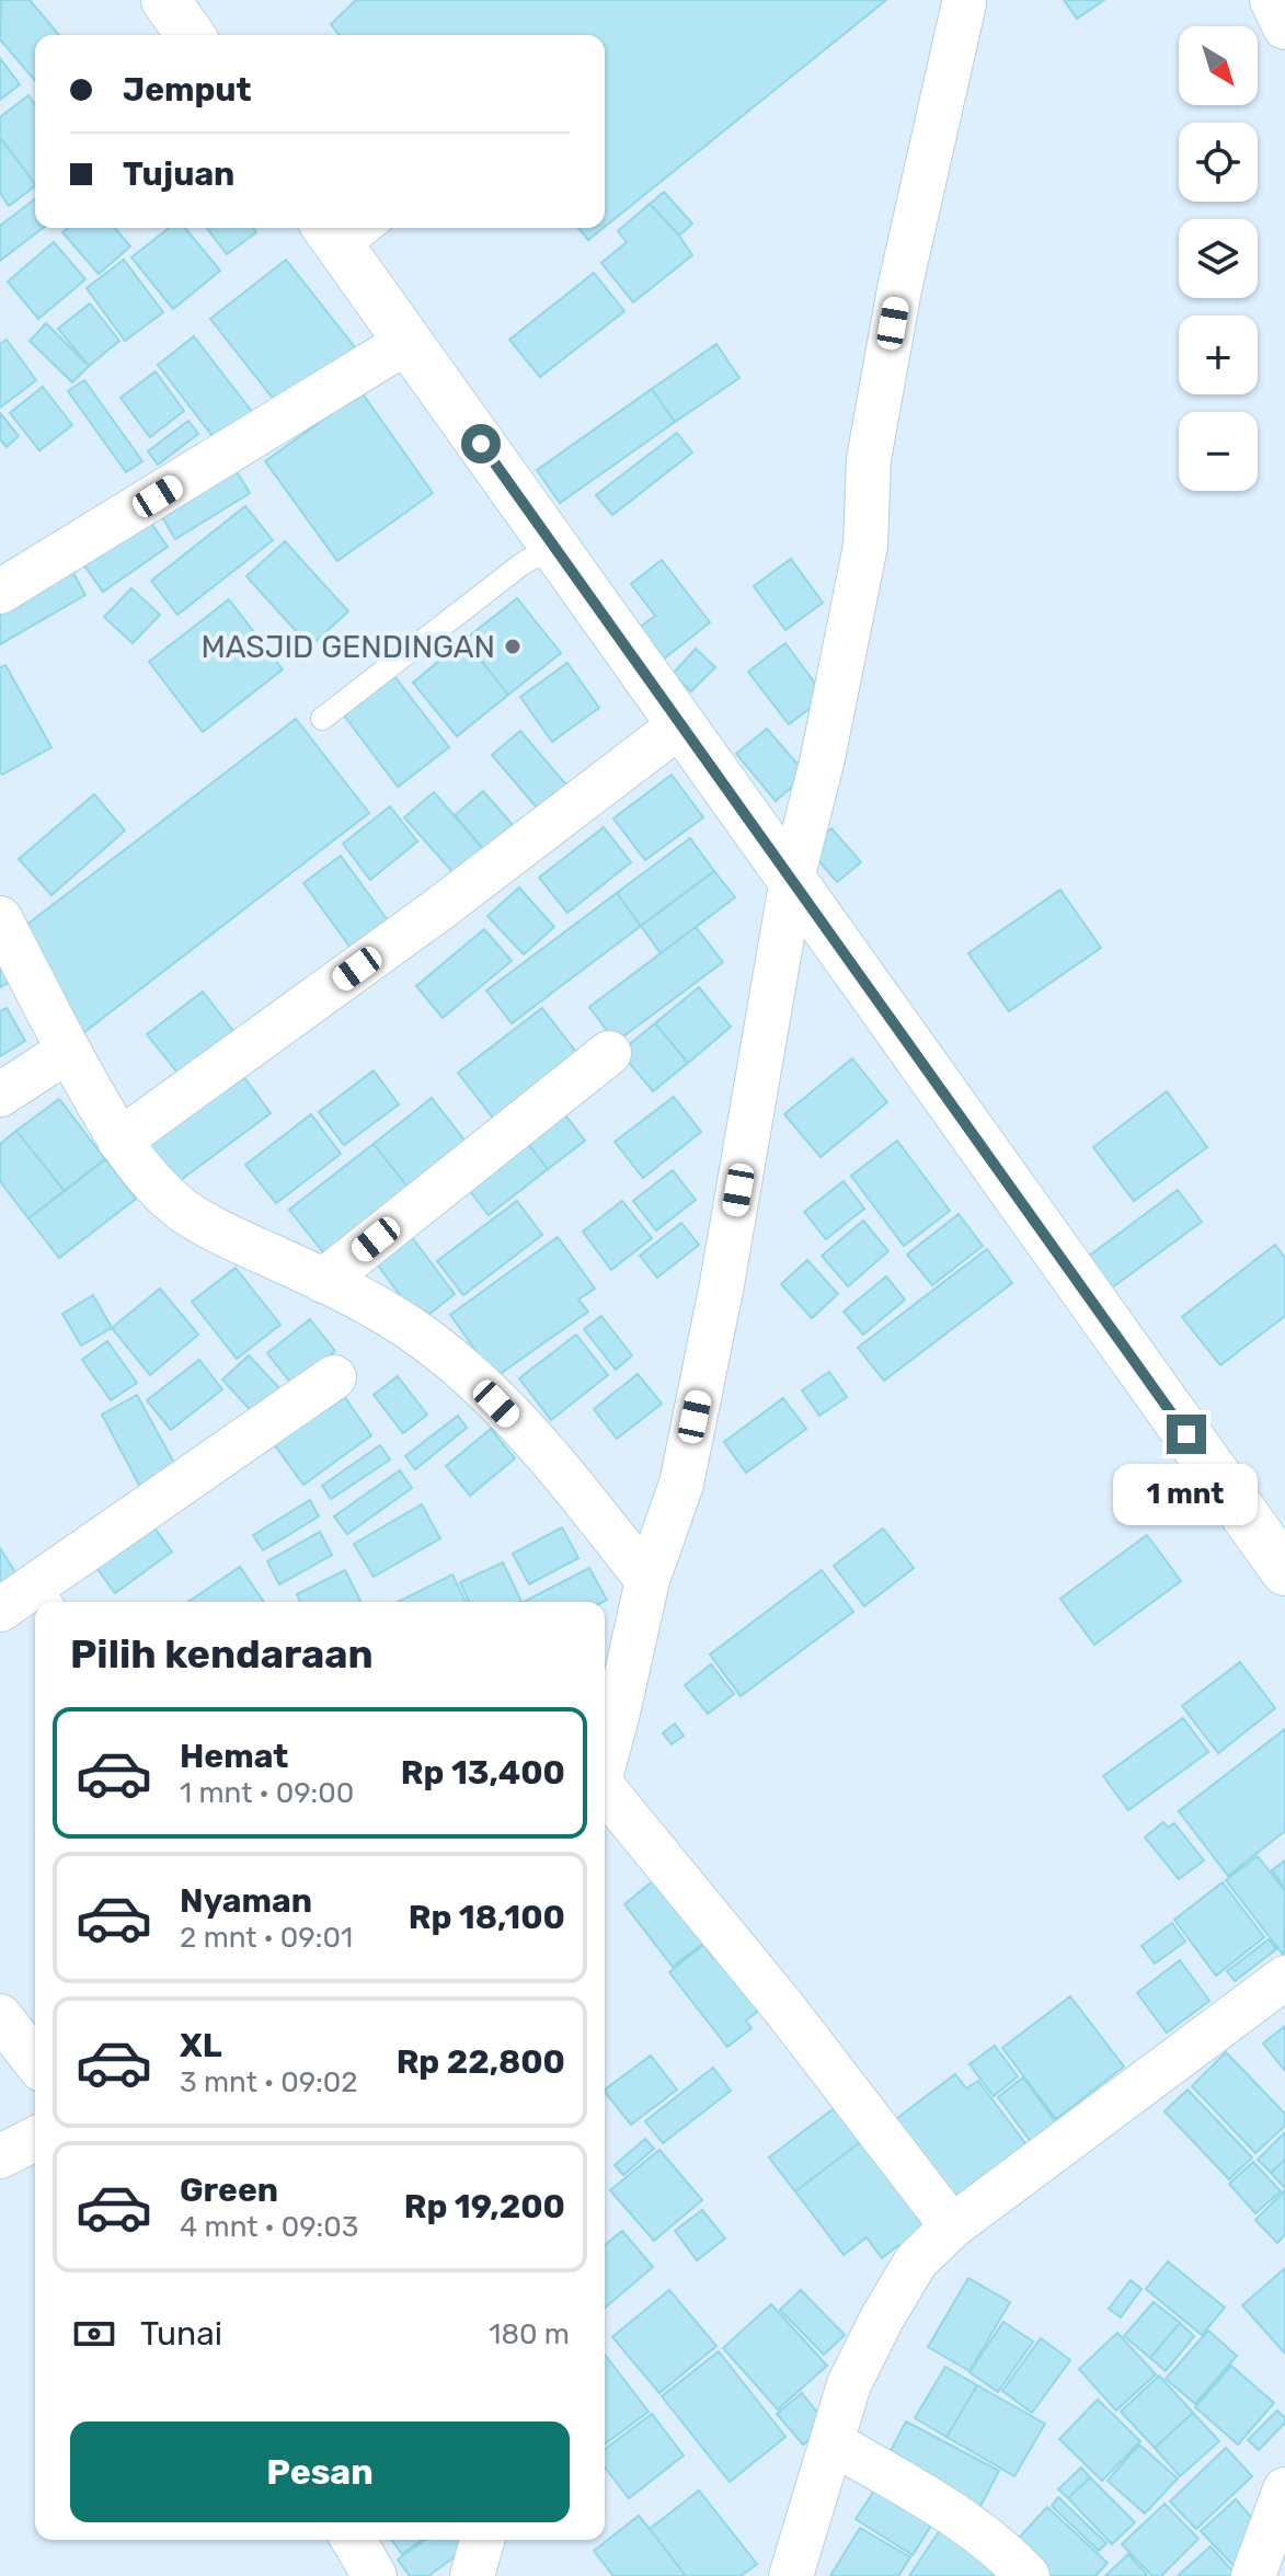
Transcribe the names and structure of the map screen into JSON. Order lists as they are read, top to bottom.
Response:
{
  "places": ["MASJID GENDINGAN"],
  "north": "bottom right",
  "page": {
    "map_buttons": ["+", "−"],
    "banner": ["Jemput", "Tujuan"],
    "bubble": "1 mnt",
    "heading": "Pilih kendaraan",
    "list": [
      {
        "name": "Hemat",
        "note": "1 mnt · 09:00",
        "value": "Rp 13,400"
      },
      {
        "name": "Nyaman",
        "note": "2 mnt · 09:01",
        "value": "Rp 18,100"
      },
      {
        "name": "XL",
        "note": "3 mnt · 09:02",
        "value": "Rp 22,800"
      },
      {
        "name": "Green",
        "note": "4 mnt · 09:03",
        "value": "Rp 19,200"
      }
    ],
    "pay": ["Tunai", "180 m"],
    "buttons": "Pesan"
  }
}
